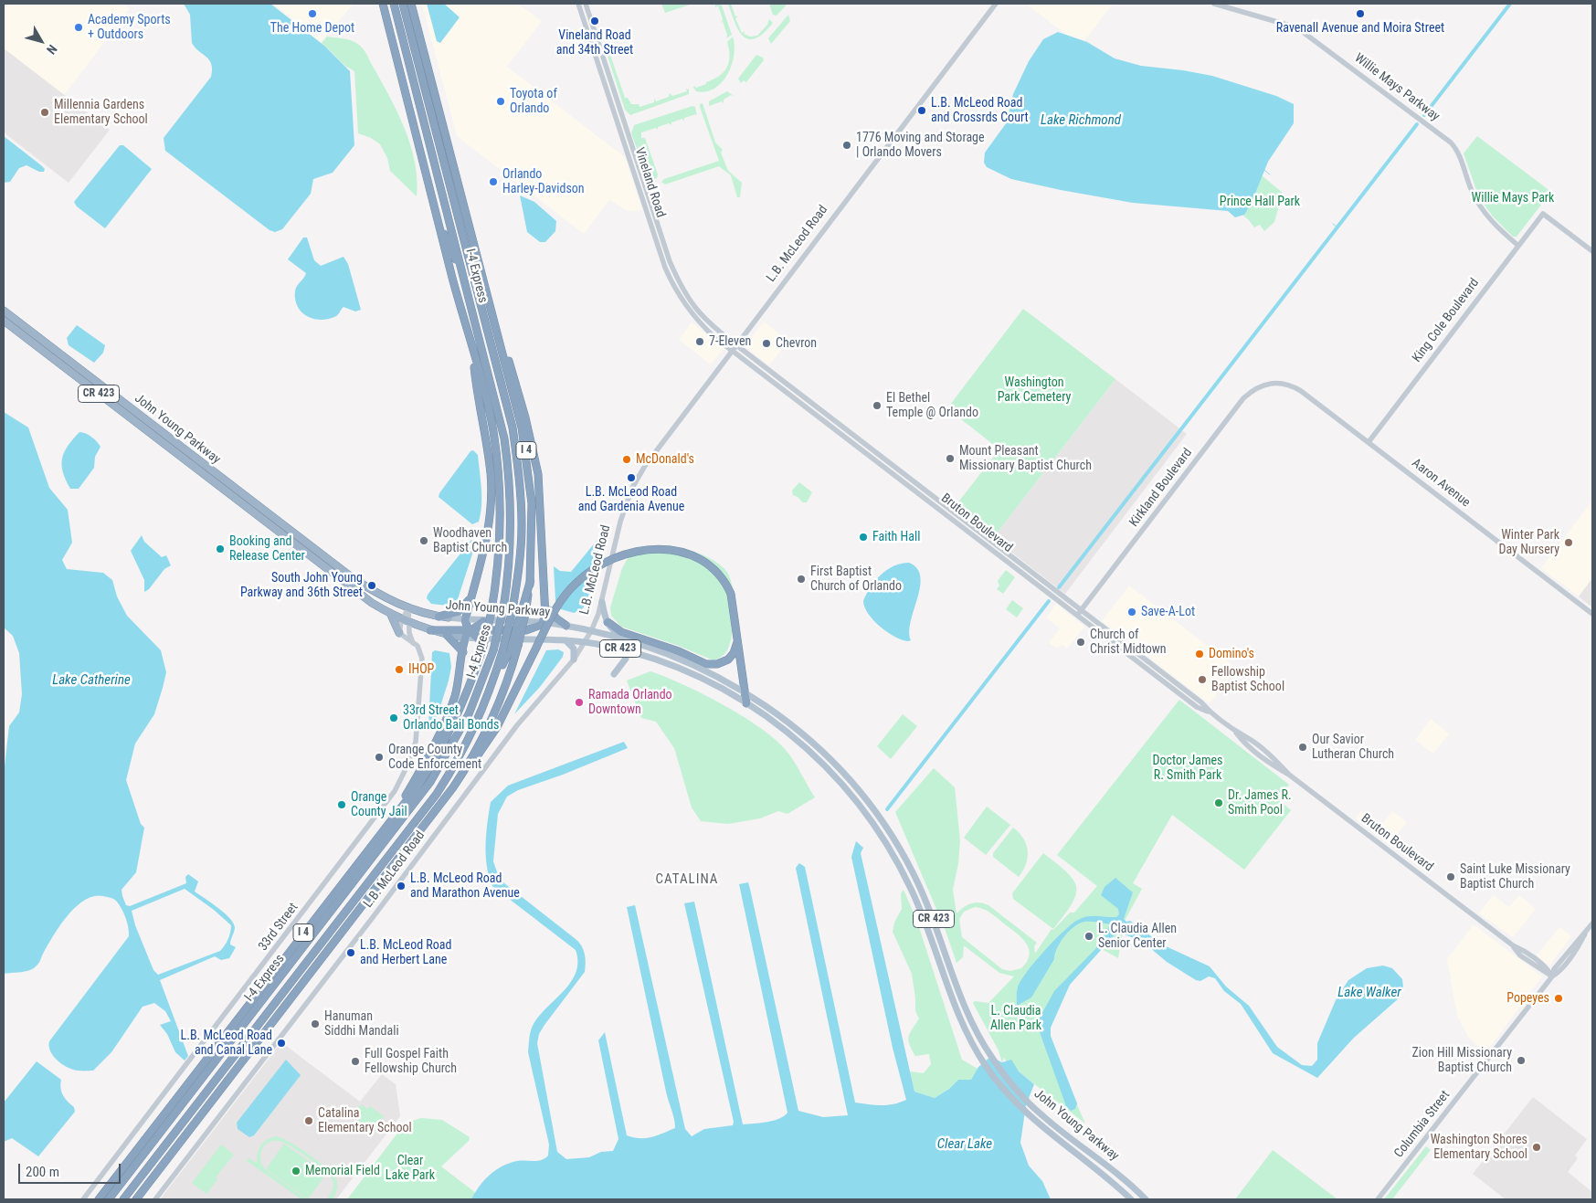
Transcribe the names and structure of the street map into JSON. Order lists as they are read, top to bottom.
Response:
{
  "streets": {
    "highway": [
      "I-4 Express",
      "CR 423",
      "John Young Parkway",
      "I 4"
    ],
    "street": [
      "Willie Mays Parkway",
      "Vineland Road",
      "L.B. McLeod Road",
      "King Cole Boulevard",
      "Aaron Avenue",
      "Kirkland Boulevard",
      "Bruton Boulevard",
      "33rd Street",
      "Columbia Street"
    ]
  },
  "crossings": [
    ["Willie Mays Parkway", "King Cole Boulevard"],
    ["Vineland Road", "L.B. McLeod Road"],
    ["Vineland Road", "Bruton Boulevard"],
    ["L.B. McLeod Road", "John Young Parkway"],
    ["L.B. McLeod Road", "Bruton Boulevard"],
    ["King Cole Boulevard", "Aaron Avenue"],
    ["John Young Parkway", "33rd Street"],
    ["Aaron Avenue", "Kirkland Boulevard"],
    ["Kirkland Boulevard", "Bruton Boulevard"],
    ["Bruton Boulevard", "Columbia Street"]
  ],
  "districts": ["CATALINA"],
  "water": [
    "Lake Richmond",
    "Lake Catherine",
    "Lake Walker",
    "Clear Lake"
  ],
  "parks": [
    "Willie Mays Park",
    "Prince Hall Park",
    "Washington Park Cemetery",
    "Doctor James R. Smith Park",
    "L. Claudia Allen Park",
    "Clear Lake Park"
  ],
  "places": [
    "The Home Depot",
    "Ravenall Avenue and Moira Street",
    "Vineland Road and 34th Street",
    "Academy Sports + Outdoors",
    "Toyota of Orlando",
    "L.B. McLeod Road and Crossrds Court",
    "Millennia Gardens Elementary School",
    "1776 Moving and Storage | Orlando Movers",
    "Orlando Harley-Davidson",
    "7-Eleven",
    "Chevron",
    "El Bethel Temple @ Orlando",
    "Mount Pleasant Missionary Baptist Church",
    "McDonald's",
    "L.B. McLeod Road and Gardenia Avenue",
    "Faith Hall",
    "Woodhaven Baptist Church",
    "Winter Park Day Nursery",
    "Booking and Release Center",
    "First Baptist Church of Orlando",
    "South John Young Parkway and 36th Street",
    "Save-A-Lot",
    "Church of Christ Midtown",
    "Domino's",
    "IHOP",
    "Fellowship Baptist School",
    "Ramada Orlando Downtown",
    "33rd Street Orlando Bail Bonds",
    "Our Savior Lutheran Church",
    "Orange County Code Enforcement",
    "Dr. James R. Smith Pool",
    "Orange County Jail",
    "Saint Luke Missionary Baptist Church",
    "L.B. McLeod Road and Marathon Avenue",
    "L. Claudia Allen Senior Center",
    "L.B. McLeod Road and Herbert Lane",
    "Popeyes",
    "Hanuman Siddhi Mandali",
    "L.B. McLeod Road and Canal Lane",
    "Zion Hill Missionary Baptist Church",
    "Full Gospel Faith Fellowship Church",
    "Catalina Elementary School",
    "Washington Shores Elementary School",
    "Memorial Field"
  ],
  "scale_bar": "200 m",
  "north": "bottom right"
}
